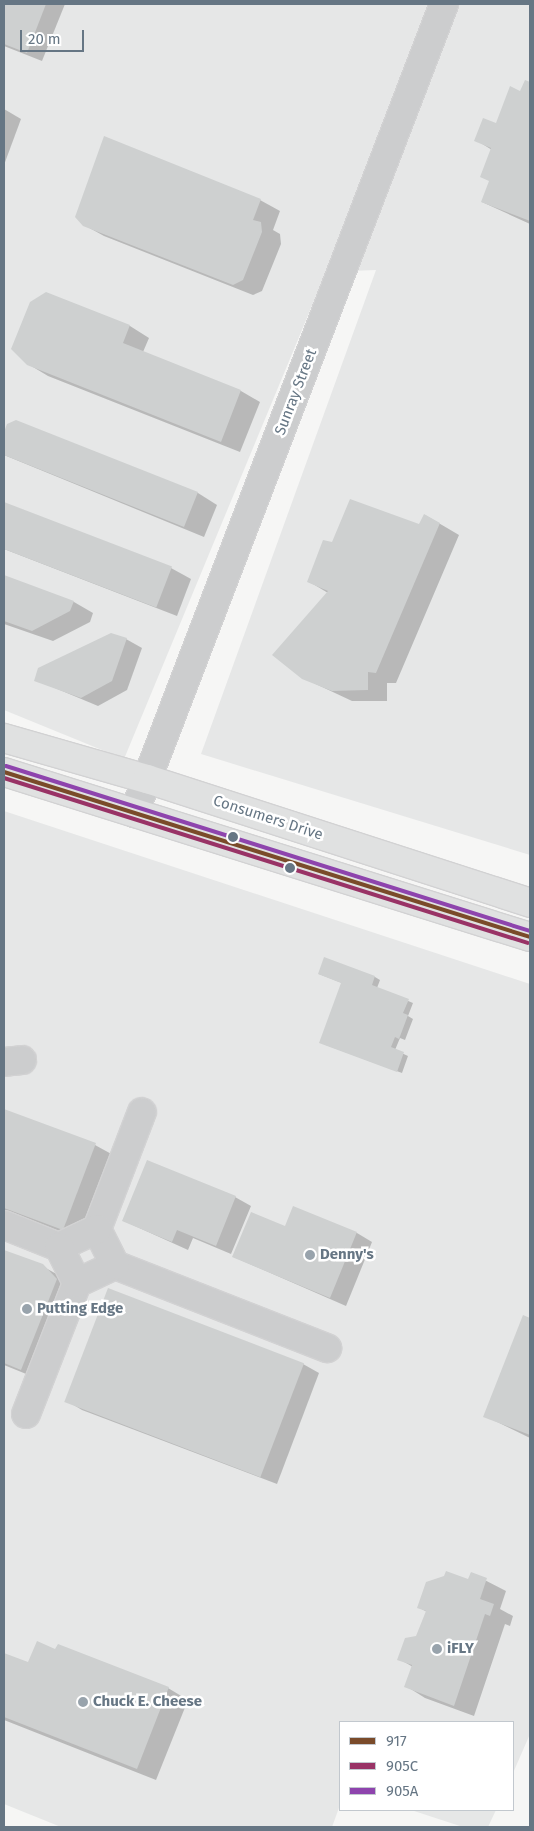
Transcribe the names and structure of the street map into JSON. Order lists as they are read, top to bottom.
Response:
{
  "streets": {
    "main road": ["Consumers Drive"],
    "street": ["Sunray Street"]
  },
  "crossings": [
    ["Sunray Street", "Consumers Drive"]
  ],
  "places": [
    "Denny's",
    "Putting Edge",
    "iFLY",
    "Chuck E. Cheese"
  ],
  "lines": ["transit line 905A", "transit line 917", "transit line 905C"],
  "legend": ["917", "905C", "905A"],
  "scale_bar": "20 m"
}
